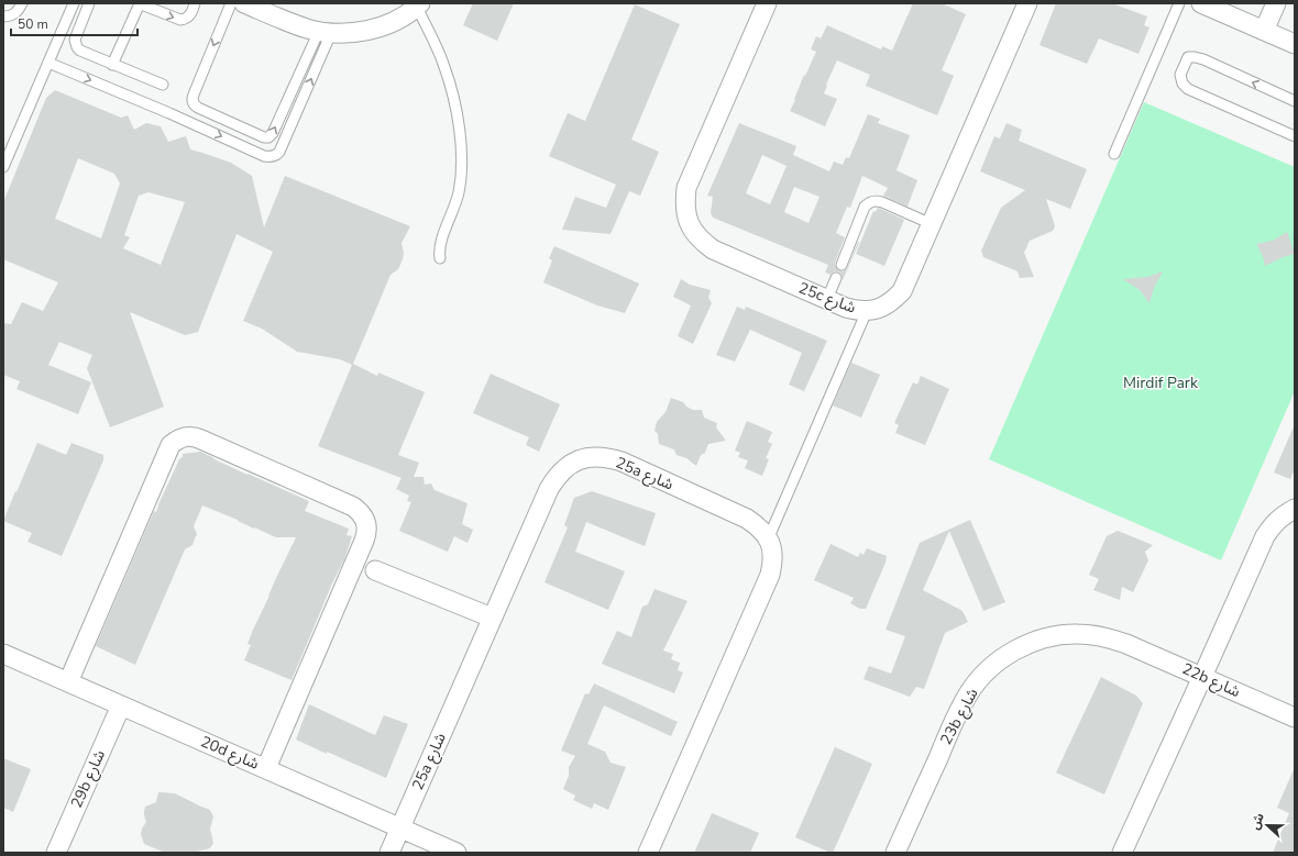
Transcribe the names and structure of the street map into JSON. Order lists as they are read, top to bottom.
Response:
{
  "streets": {
    "street": [
      "25c شارع",
      "25a شارع",
      "22b شارع",
      "23b شارع",
      "20d شارع",
      "29b شارع"
    ]
  },
  "crossings": [
    ["25a شارع", "20d شارع"],
    ["22b شارع", "23b شارع"],
    ["20d شارع", "29b شارع"]
  ],
  "parks": ["Mirdif Park"],
  "scale_bar": "50 m",
  "north": "left"
}
